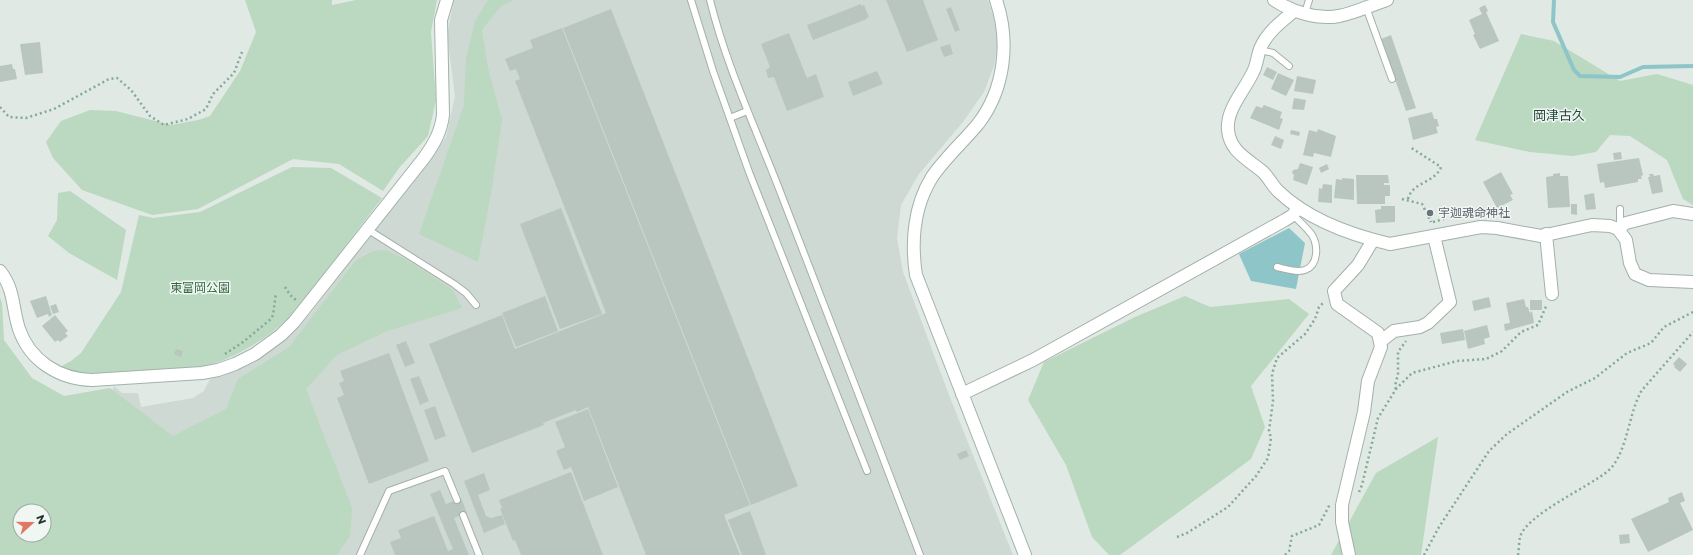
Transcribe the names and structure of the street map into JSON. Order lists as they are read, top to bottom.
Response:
{
  "districts": ["岡津古久"],
  "parks": ["東富岡公園"],
  "places": ["宇迦魂命神社"],
  "north": "right"
}
